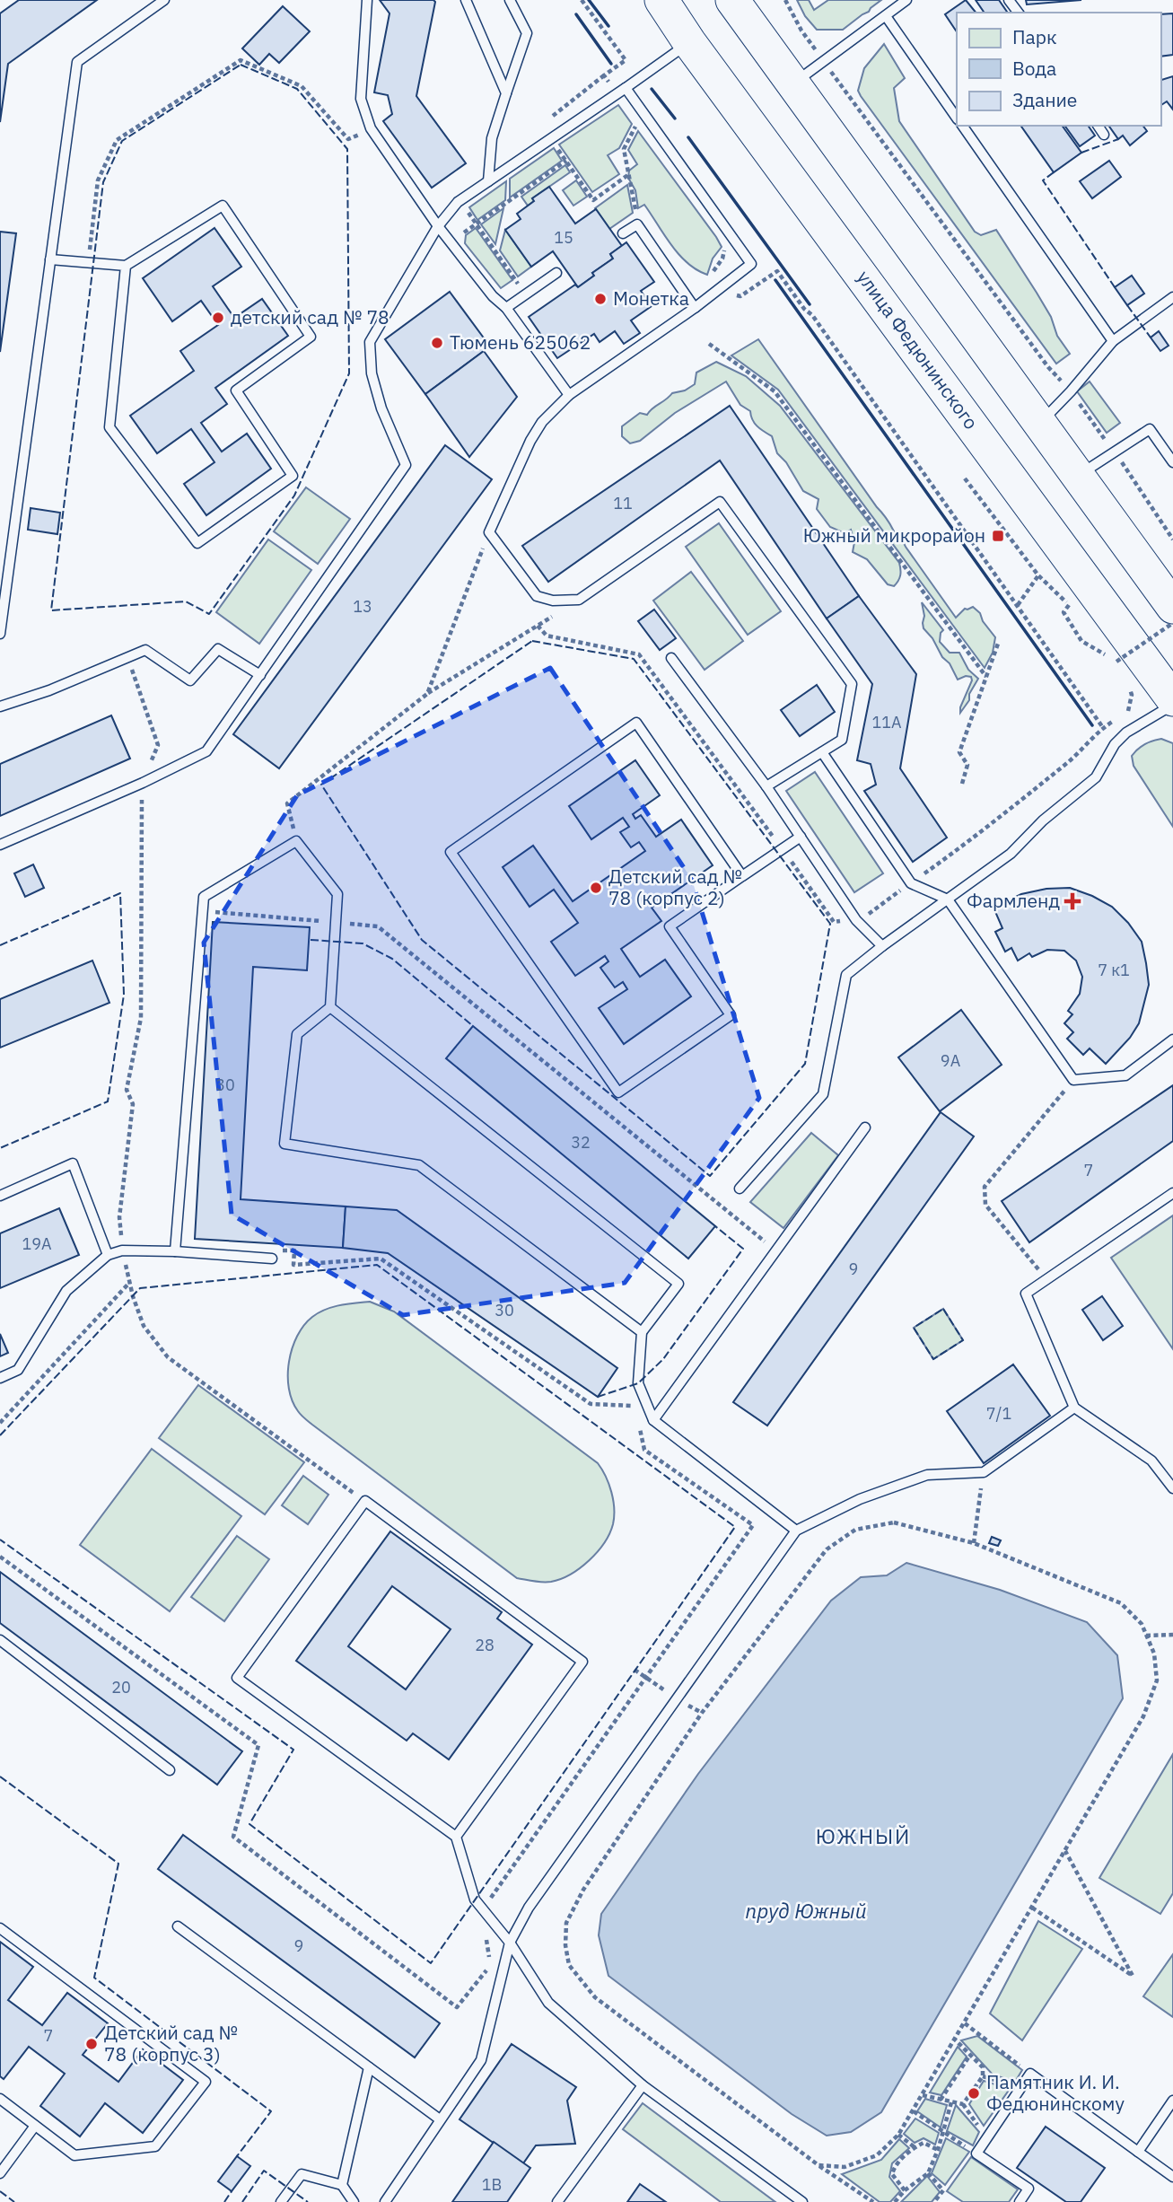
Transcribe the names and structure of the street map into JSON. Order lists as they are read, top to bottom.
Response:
{
  "streets": {
    "highway": ["улица Федюнинского"]
  },
  "districts": ["ЮЖНЫЙ"],
  "water": ["пруд Южный"],
  "places": {
    "other": [
      "Монетка",
      "детский сад № 78",
      "Тюмень 625062",
      "Детский сад № 78 (корпус 2)",
      "Детский сад № 78 (корпус 3)",
      "Памятник И. И. Федюнинскому"
    ],
    "transit": ["Южный микрорайон"],
    "health": ["Фармленд"]
  },
  "house_numbers": [
    "15",
    "11",
    "13",
    "11А",
    "7 к1",
    "9А",
    "30",
    "32",
    "7",
    "19А",
    "9",
    "30",
    "7/1",
    "28",
    "20",
    "9",
    "7",
    "1В"
  ],
  "legend": ["Парк", "Вода", "Здание"]
}
